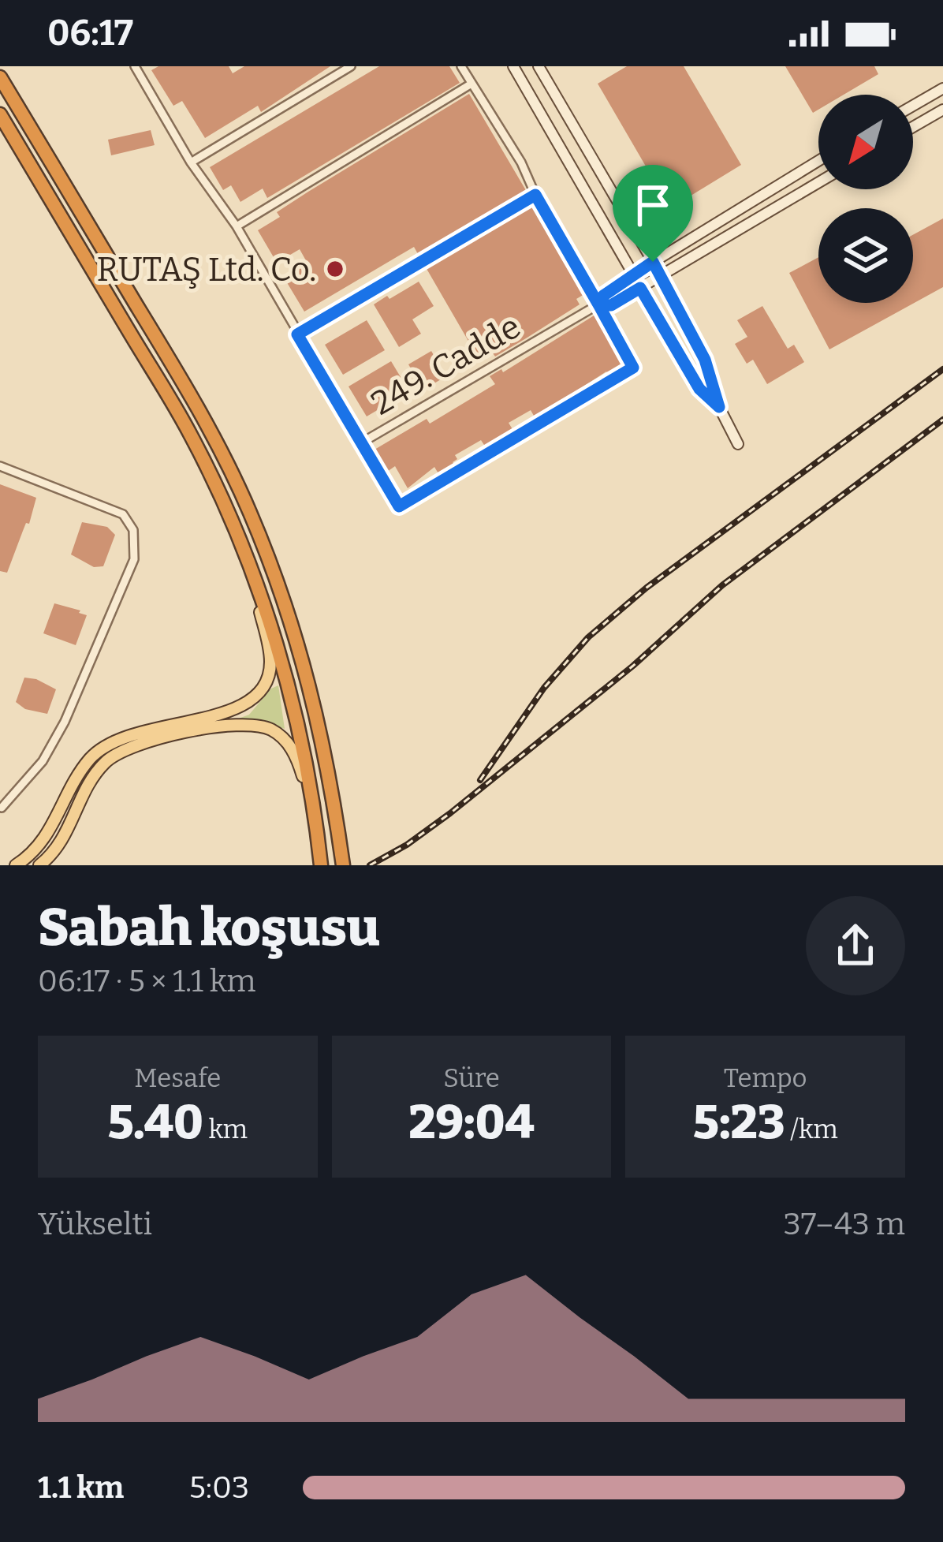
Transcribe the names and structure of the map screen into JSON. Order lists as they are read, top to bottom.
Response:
{
  "streets": {
    "street": ["249. Cadde"]
  },
  "places": ["RUTAŞ Ltd. Co."],
  "north": "bottom left",
  "page": {
    "status": "06:17",
    "heading": ["Sabah koşusu", "06:17 · 5 × 1.1 km"],
    "stats": [
      ["Mesafe", "5.40 km"],
      ["Süre", "29:04"],
      ["Tempo", "5:23 /km"]
    ],
    "chart": ["Yükselti", "37–43 m"],
    "list": [
      {
        "name": "1.1 km",
        "note": "5:03"
      }
    ]
  }
}
